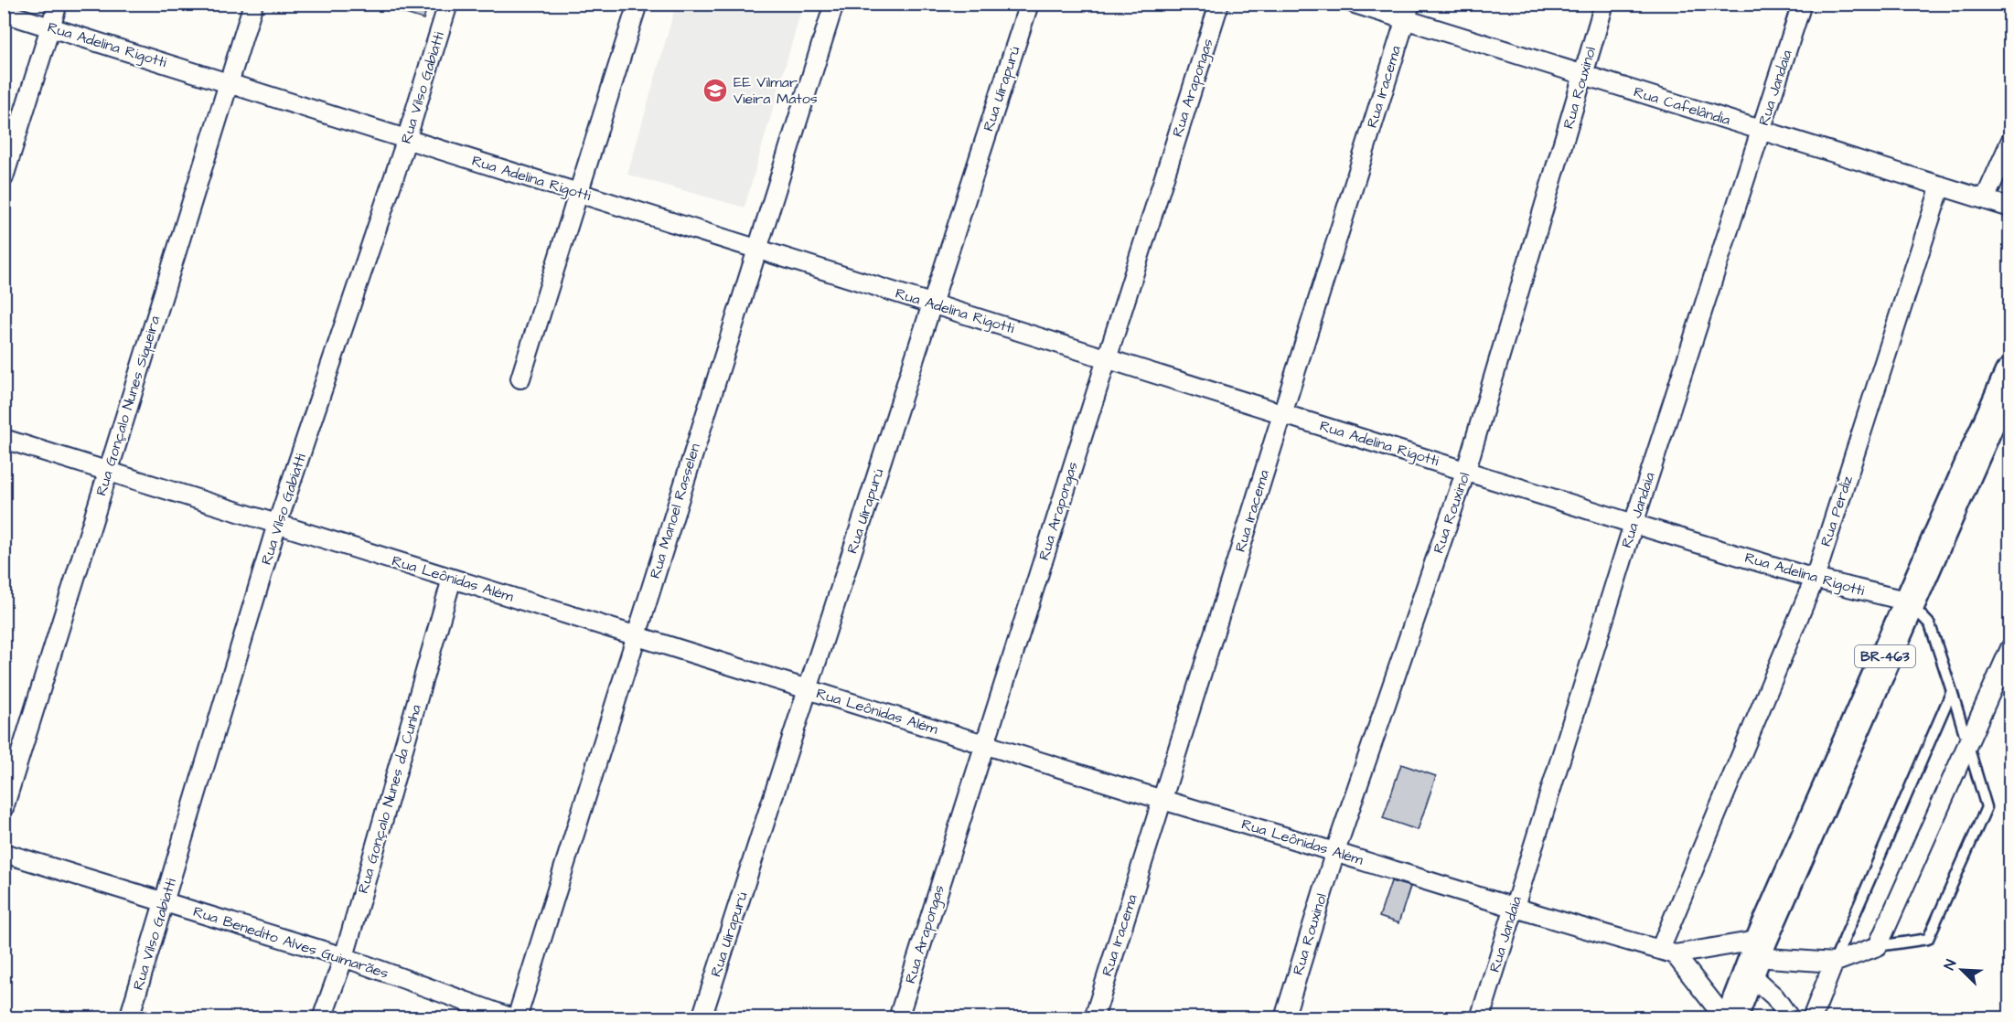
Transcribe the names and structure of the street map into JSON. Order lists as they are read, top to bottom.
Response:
{
  "streets": {
    "highway": ["BR-463"],
    "street": [
      "Rua Adelina Rigotti",
      "Rua Iracema",
      "Rua Vilso Gabiatti",
      "Rua Arapongas",
      "Rua Rouxinol",
      "Rua Jandaia",
      "Rua Uirapurú",
      "Rua Cafelândia",
      "Rua Gonçalo Nunes Siqueira",
      "Rua Manoel Rasselen",
      "Rua Perdiz",
      "Rua Leônidas Além",
      "Rua Gonçalo Nunes da Cunha",
      "Rua Benedito Alves Guimarães"
    ]
  },
  "crossings": [
    ["Rua Adelina Rigotti", "Rua Iracema"],
    ["Rua Adelina Rigotti", "Rua Vilso Gabiatti"],
    ["Rua Adelina Rigotti", "Rua Arapongas"],
    ["Rua Adelina Rigotti", "Rua Rouxinol"],
    ["Rua Adelina Rigotti", "Rua Jandaia"],
    ["Rua Adelina Rigotti", "Rua Uirapurú"],
    ["Rua Adelina Rigotti", "Rua Gonçalo Nunes Siqueira"],
    ["Rua Adelina Rigotti", "Rua Manoel Rasselen"],
    ["Rua Adelina Rigotti", "Rua Perdiz"],
    ["Rua Adelina Rigotti", "BR-463"],
    ["Rua Iracema", "Rua Cafelândia"],
    ["Rua Iracema", "Rua Leônidas Além"],
    ["Rua Vilso Gabiatti", "Rua Leônidas Além"],
    ["Rua Vilso Gabiatti", "Rua Benedito Alves Guimarães"],
    ["Rua Arapongas", "Rua Leônidas Além"],
    ["Rua Rouxinol", "Rua Cafelândia"],
    ["Rua Rouxinol", "Rua Leônidas Além"],
    ["Rua Jandaia", "Rua Cafelândia"],
    ["Rua Jandaia", "Rua Leônidas Além"],
    ["Rua Uirapurú", "Rua Leônidas Além"],
    ["Rua Cafelândia", "Rua Perdiz"],
    ["Rua Gonçalo Nunes Siqueira", "Rua Leônidas Além"],
    ["Rua Manoel Rasselen", "Rua Leônidas Além"],
    ["Rua Perdiz", "Rua Leônidas Além"],
    ["Rua Leônidas Além", "Rua Gonçalo Nunes da Cunha"],
    ["Rua Gonçalo Nunes da Cunha", "Rua Benedito Alves Guimarães"]
  ],
  "places": {
    "school or university": ["EE Vilmar Vieira Matos"]
  },
  "north": "top left"
}
